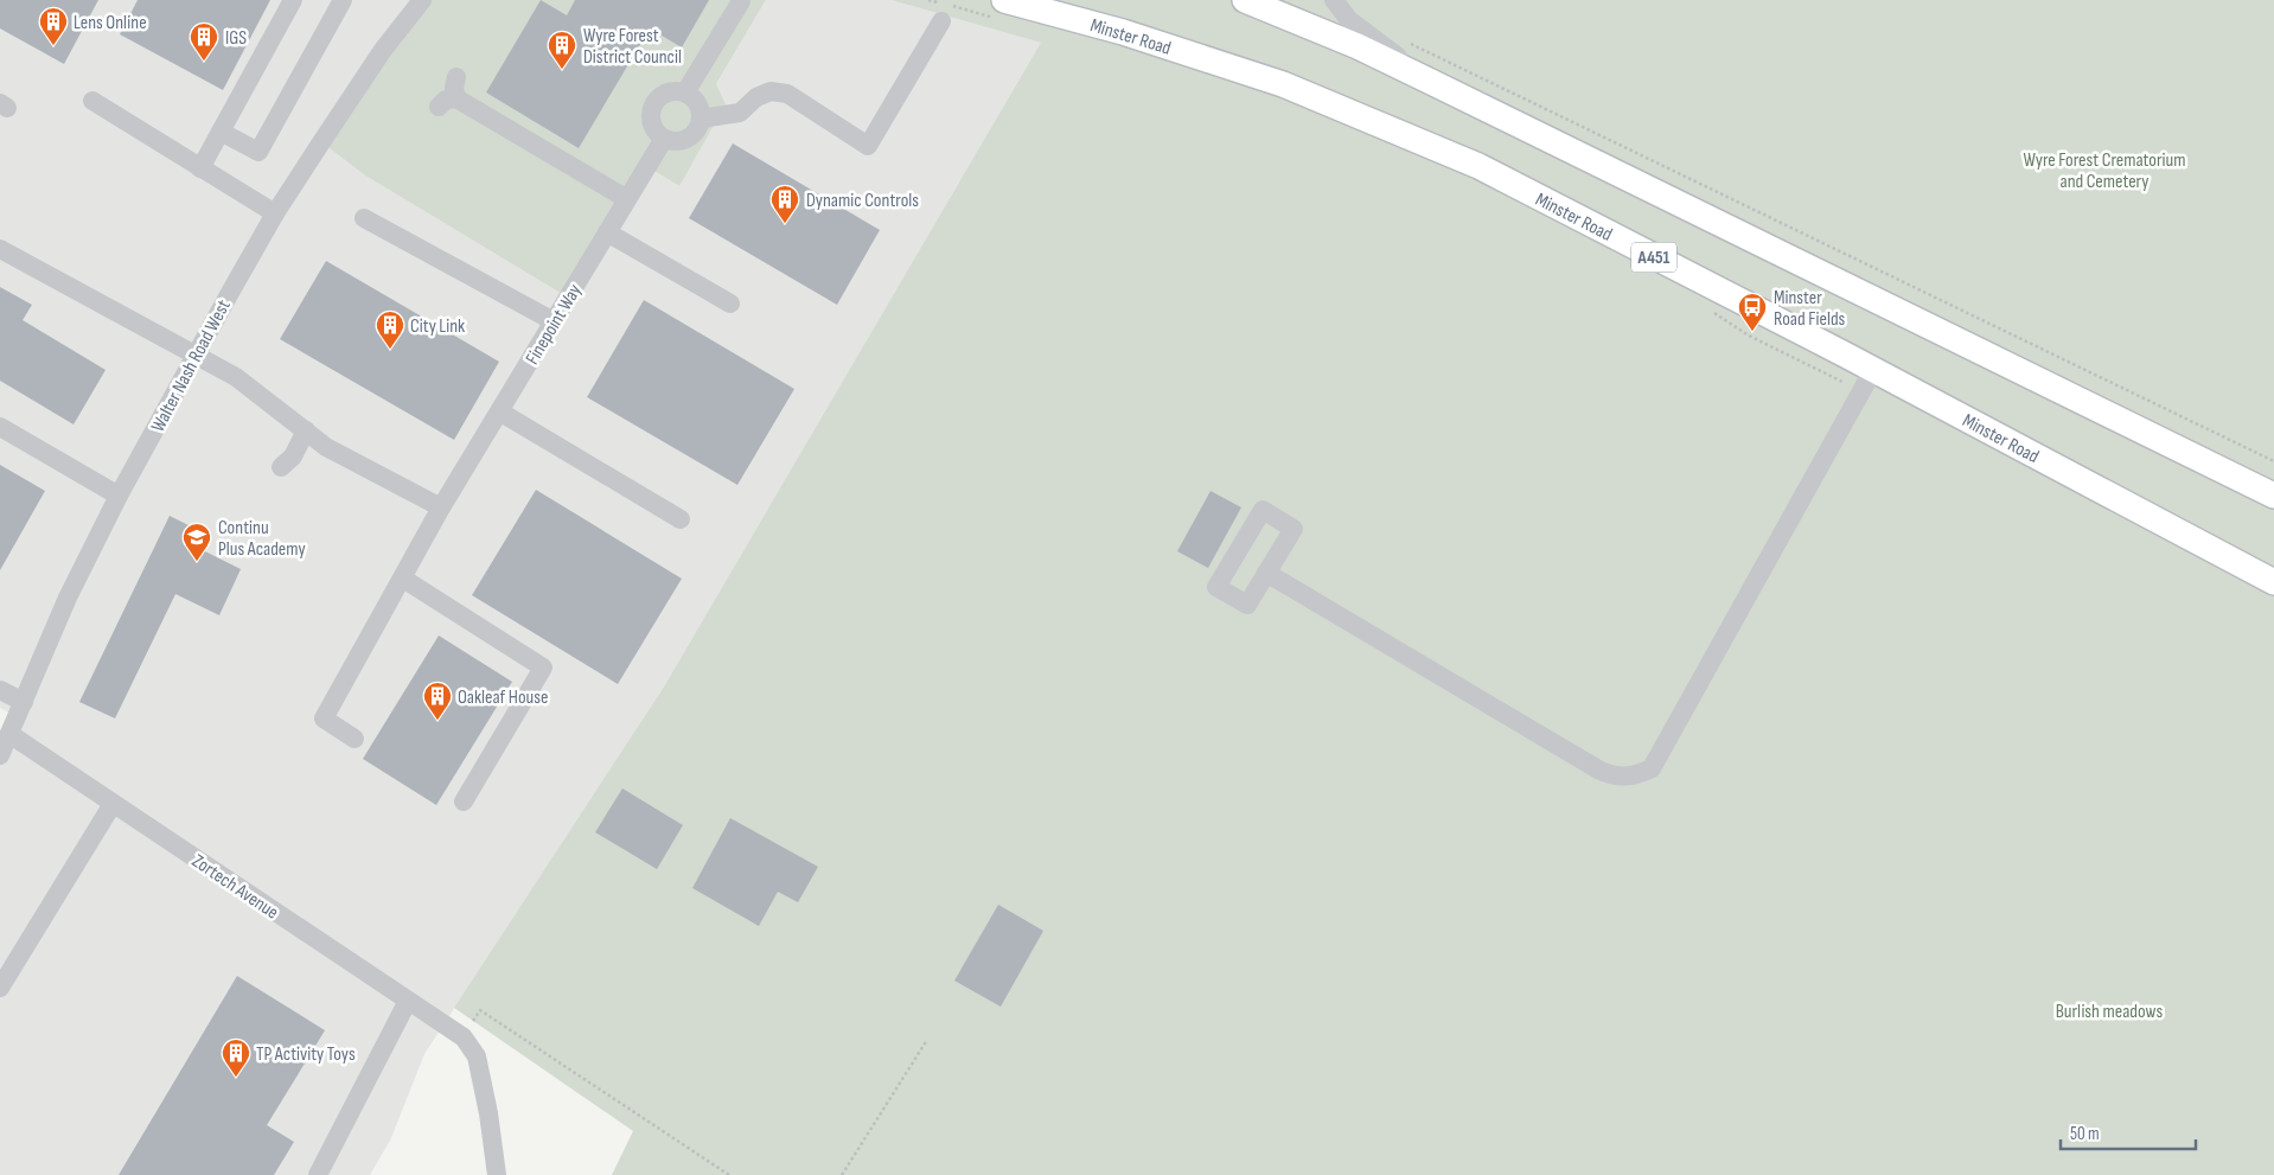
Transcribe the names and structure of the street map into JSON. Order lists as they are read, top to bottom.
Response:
{
  "streets": {
    "main road": ["Minster Road", "A451"],
    "street": ["Finepoint Way", "Walter Nash Road West", "Zortech Avenue"]
  },
  "crossings": [
    ["Walter Nash Road West", "Zortech Avenue"]
  ],
  "parks": ["Wyre Forest Crematorium and Cemetery", "Burlish meadows"],
  "places": {
    "building": [
      "Lens Online",
      "IGS",
      "Wyre Forest District Council",
      "Dynamic Controls",
      "City Link",
      "Oakleaf House",
      "TP Activity Toys"
    ],
    "bus stop": ["Minster Road Fields"],
    "school or university": ["Continu Plus Academy"]
  },
  "scale_bar": "50 m"
}
